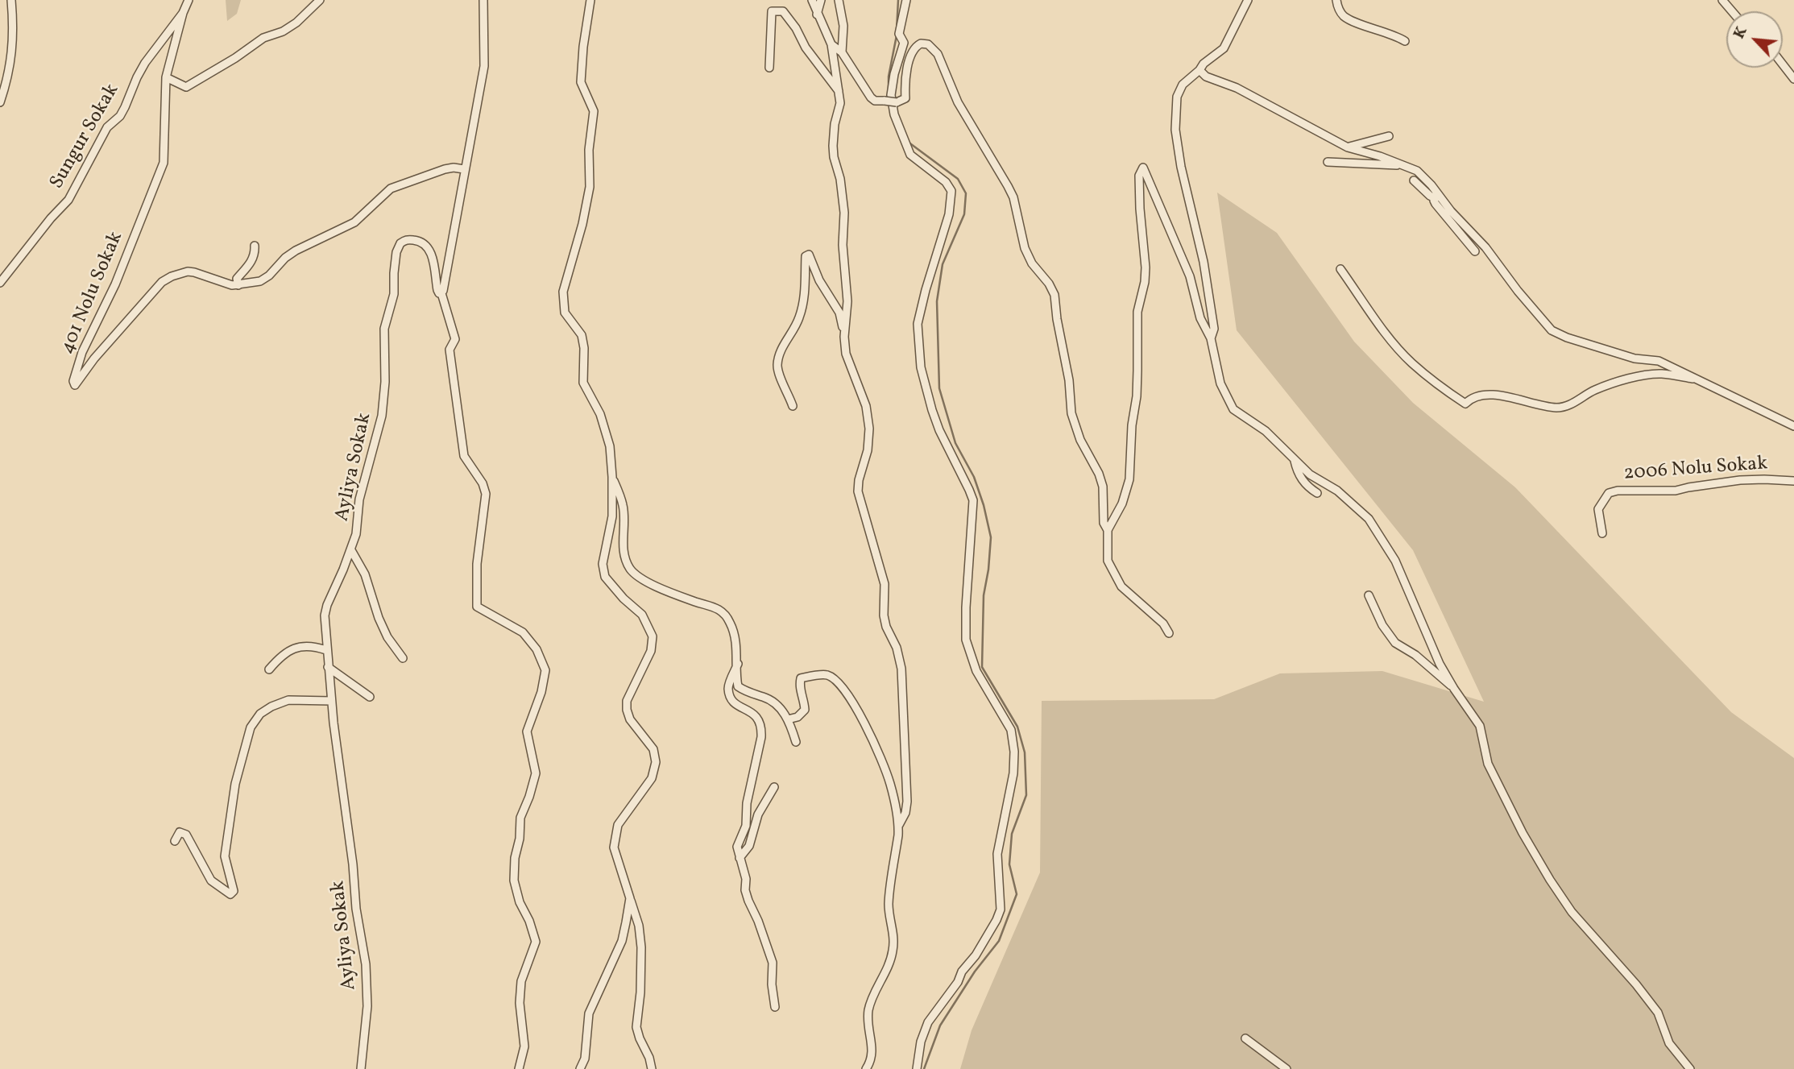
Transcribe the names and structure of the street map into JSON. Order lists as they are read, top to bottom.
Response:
{
  "streets": {
    "street": [
      "Sungur Sokak",
      "401 Nolu Sokak",
      "Ayliya Sokak",
      "2006 Nolu Sokak"
    ]
  },
  "crossings": [
    ["Sungur Sokak", "401 Nolu Sokak"]
  ],
  "north": "top left"
}
